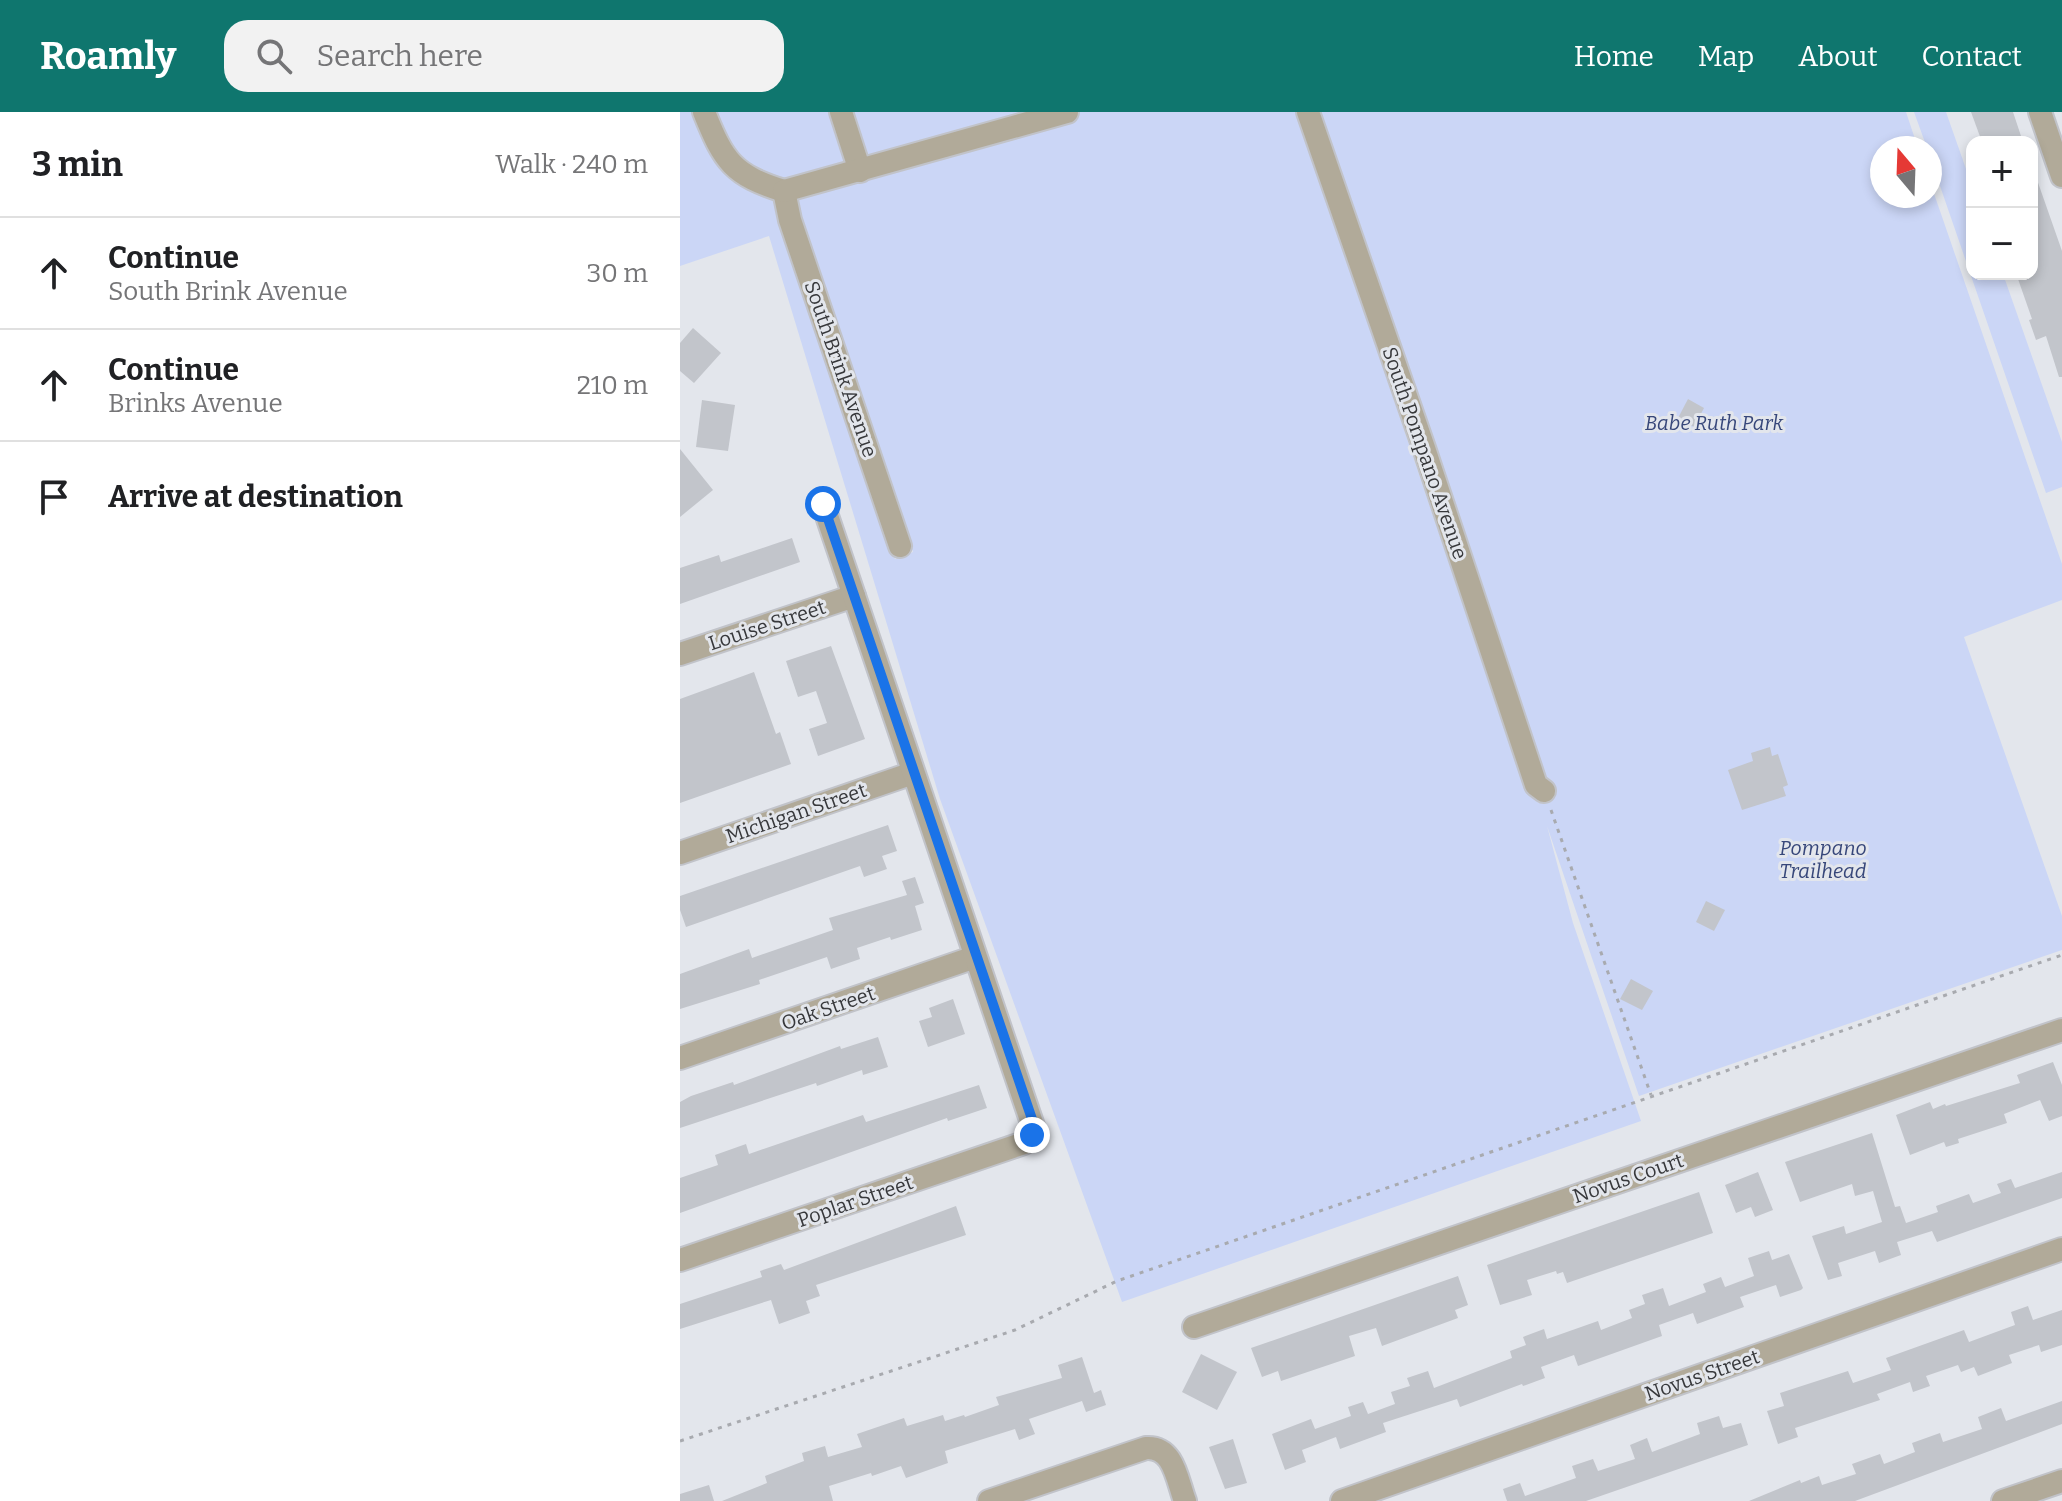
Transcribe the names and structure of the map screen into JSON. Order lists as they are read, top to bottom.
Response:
{
  "streets": {
    "street": [
      "South Brink Avenue",
      "South Pompano Avenue",
      "Louise Street",
      "Michigan Street",
      "Oak Street",
      "Novus Court",
      "Poplar Street",
      "Novus Street"
    ]
  },
  "crossings": [
    ["Oak Street", "Poplar Street"]
  ],
  "parks": ["Babe Ruth Park", "Pompano Trailhead"],
  "north": "top",
  "page": {
    "header": "Roamly",
    "search": "Search here",
    "nav": [
      "Home",
      "Map",
      "About",
      "Contact"
    ],
    "heading": ["3 min", "Walk · 240 m"],
    "map_buttons": ["+", "−"],
    "list": [
      ["Continue", "South Brink Avenue", "30 m"],
      ["Continue", "Brinks Avenue", "210 m"],
      "Arrive at destination"
    ]
  }
}
